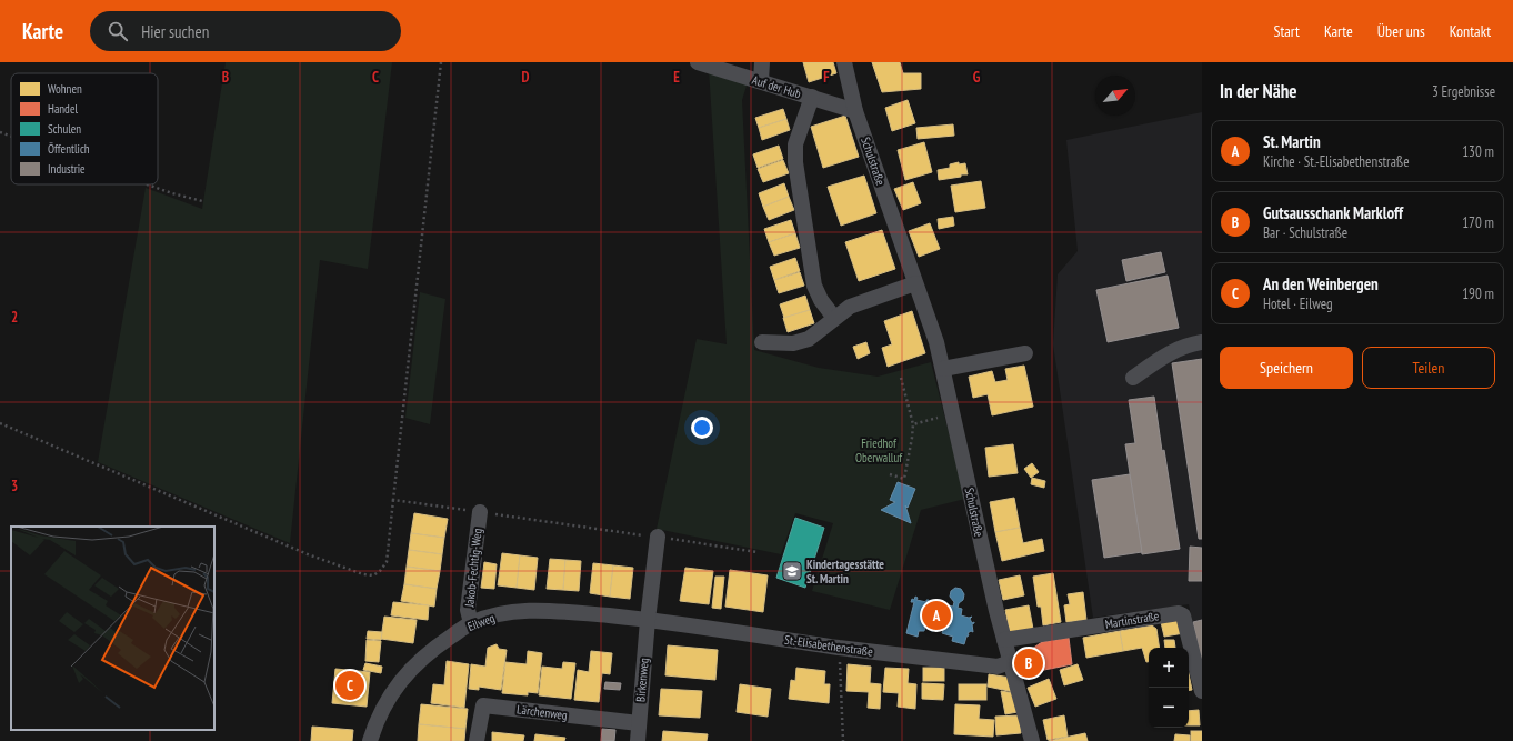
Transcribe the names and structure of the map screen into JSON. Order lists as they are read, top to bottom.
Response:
{
  "streets": {
    "street": [
      "Auf der Hub",
      "Schulstraße",
      "Jakob-Fechtig-Weg",
      "Martinstraße",
      "Eilweg",
      "St.-Elisabethenstraße",
      "Birkenweg",
      "Lärchenweg"
    ]
  },
  "crossings": [
    ["Auf der Hub", "Schulstraße"],
    ["Schulstraße", "Martinstraße"],
    ["Schulstraße", "St.-Elisabethenstraße"],
    ["Jakob-Fechtig-Weg", "Eilweg"],
    ["Eilweg", "St.-Elisabethenstraße"],
    ["Eilweg", "Birkenweg"],
    ["St.-Elisabethenstraße", "Birkenweg"],
    ["Birkenweg", "Lärchenweg"]
  ],
  "parks": ["Friedhof Oberwalluf"],
  "places": {
    "school or university": ["Kindertagesstätte St. Martin"]
  },
  "legend": [
    "Wohnen",
    "Handel",
    "Schulen",
    "Öffentlich",
    "Industrie"
  ],
  "north": "top right",
  "page": {
    "header": "Karte",
    "search": "Hier suchen",
    "nav": [
      "Start",
      "Karte",
      "Über uns",
      "Kontakt"
    ],
    "heading": ["In der Nähe", "3 Ergebnisse"],
    "list": [
      {
        "mark": "A",
        "name": "St. Martin",
        "note": "Kirche · St.-Elisabethenstraße",
        "value": "130 m"
      },
      {
        "mark": "B",
        "name": "Gutsausschank Markloff",
        "note": "Bar · Schulstraße",
        "value": "170 m"
      },
      {
        "mark": "C",
        "name": "An den Weinbergen",
        "note": "Hotel · Eilweg",
        "value": "190 m"
      }
    ],
    "buttons": ["Speichern", "Teilen"],
    "pins": ["A", "B", "C"],
    "map_buttons": ["+", "−"]
  },
  "grid": {
    "columns": [
      "B",
      "C",
      "D",
      "E",
      "F",
      "G"
    ],
    "rows": ["2", "3"]
  }
}
